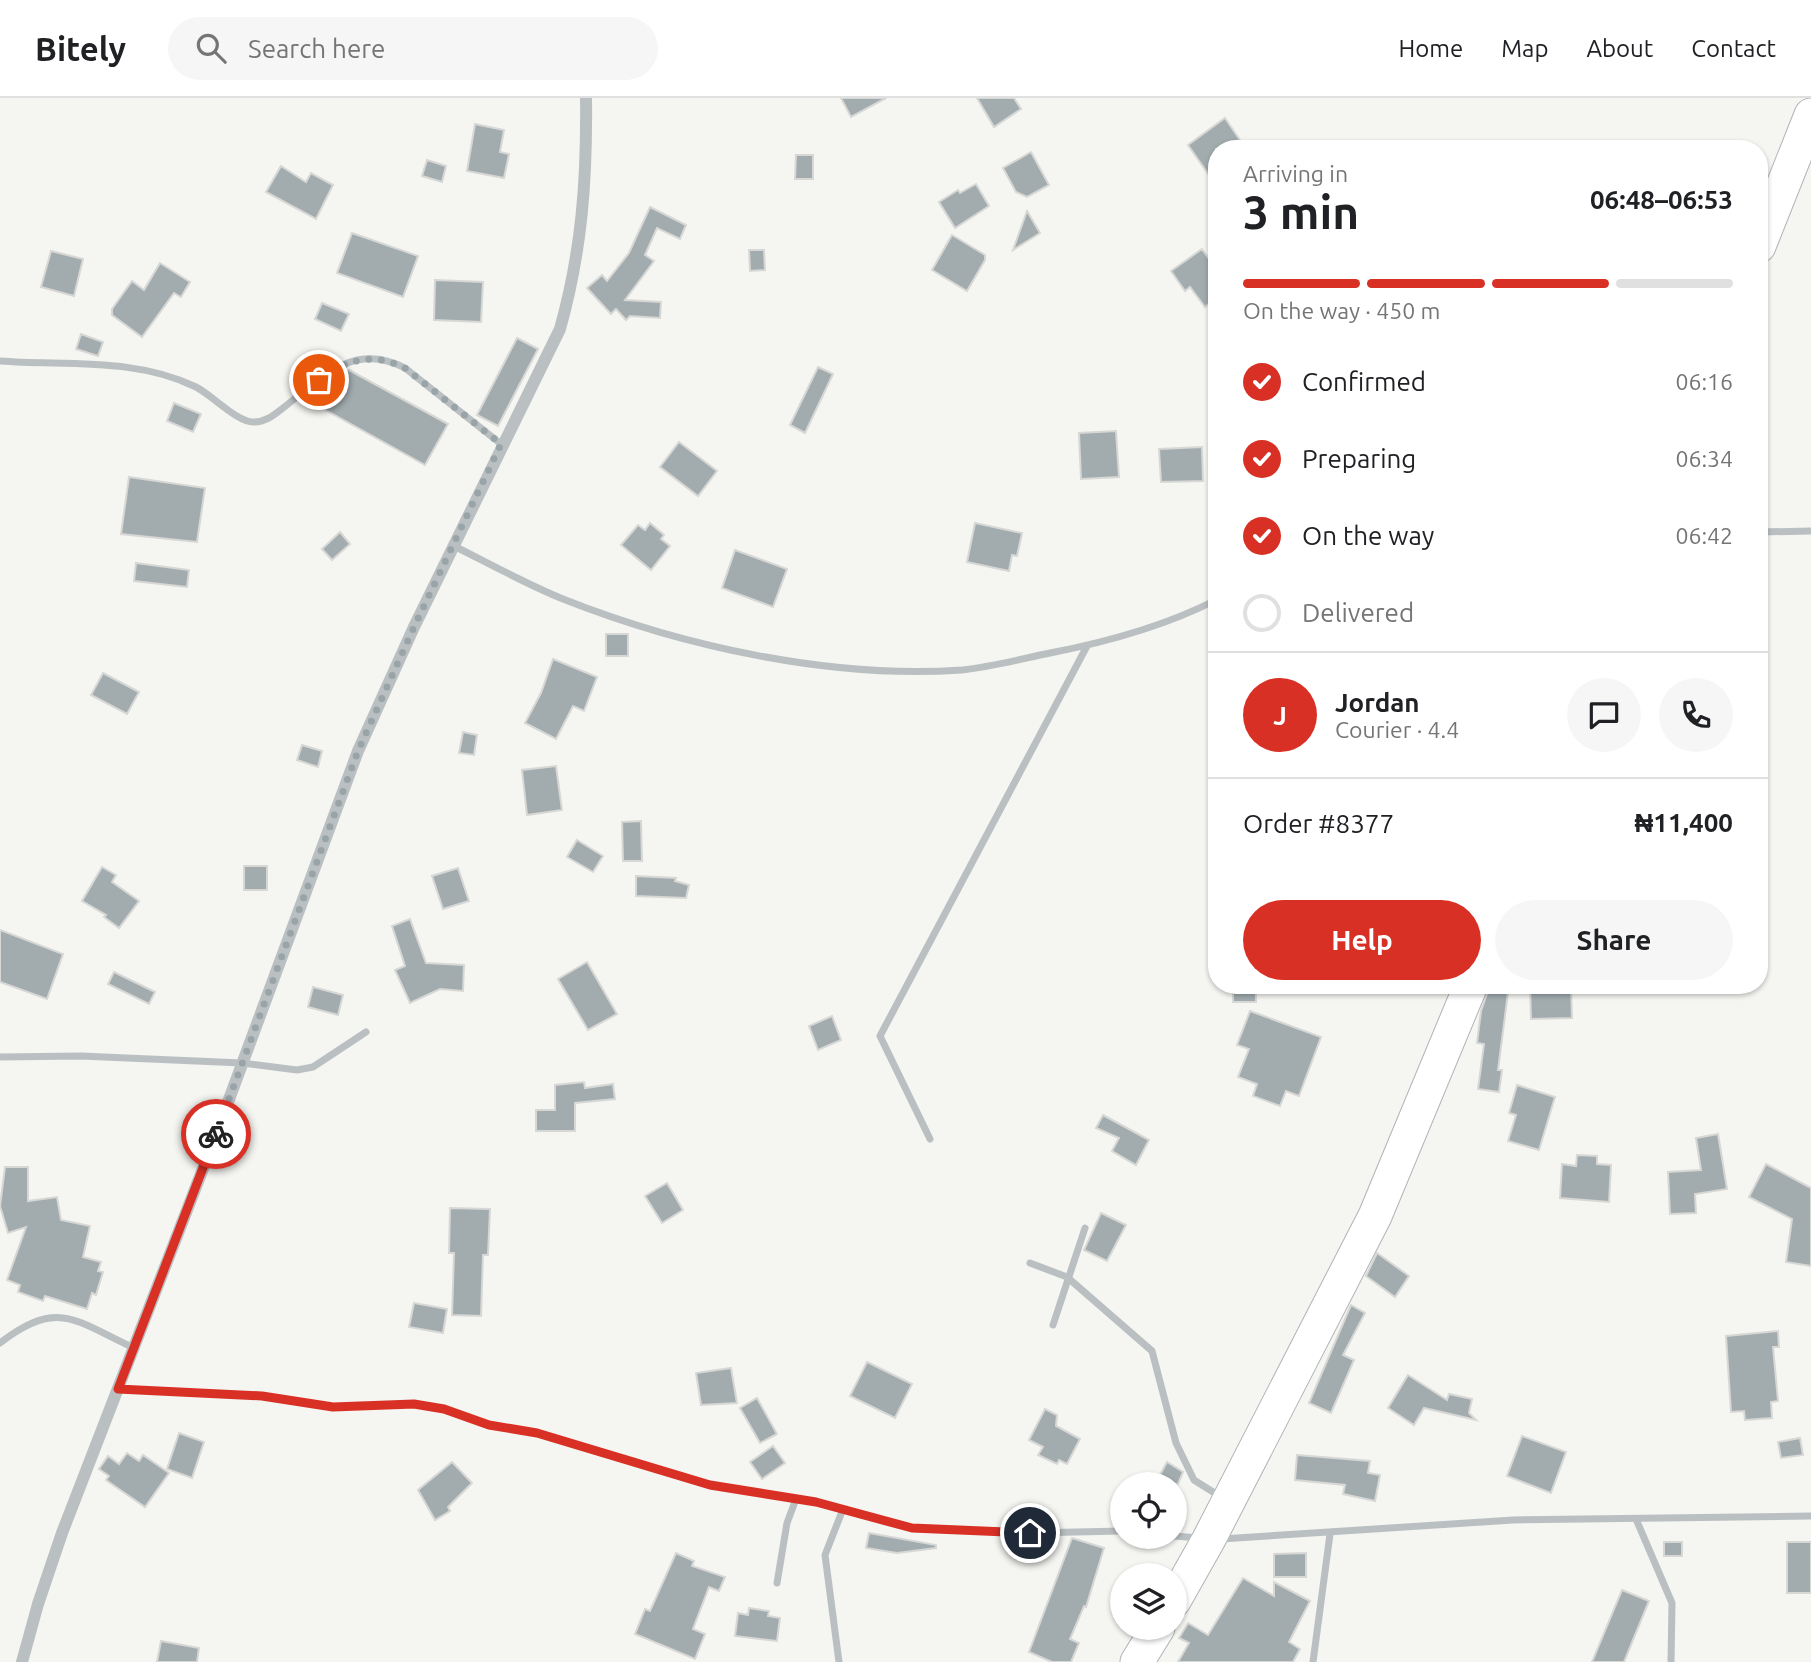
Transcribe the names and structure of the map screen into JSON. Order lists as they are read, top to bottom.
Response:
{
  "page": {
    "header": "Bitely",
    "search": "Search here",
    "nav": [
      "Home",
      "Map",
      "About",
      "Contact"
    ],
    "heading": ["3 min", "Arriving in", "06:48–06:53"],
    "panel": [
      "Jordan",
      "Courier · 4.4",
      "Order #8377",
      "₦11,400"
    ],
    "bar": "On the way · 450 m",
    "list": [
      ["Confirmed", "06:16"],
      ["Preparing", "06:34"],
      ["On the way", "06:42"],
      "Delivered"
    ],
    "round": "J",
    "buttons": ["Help", "Share"]
  }
}
